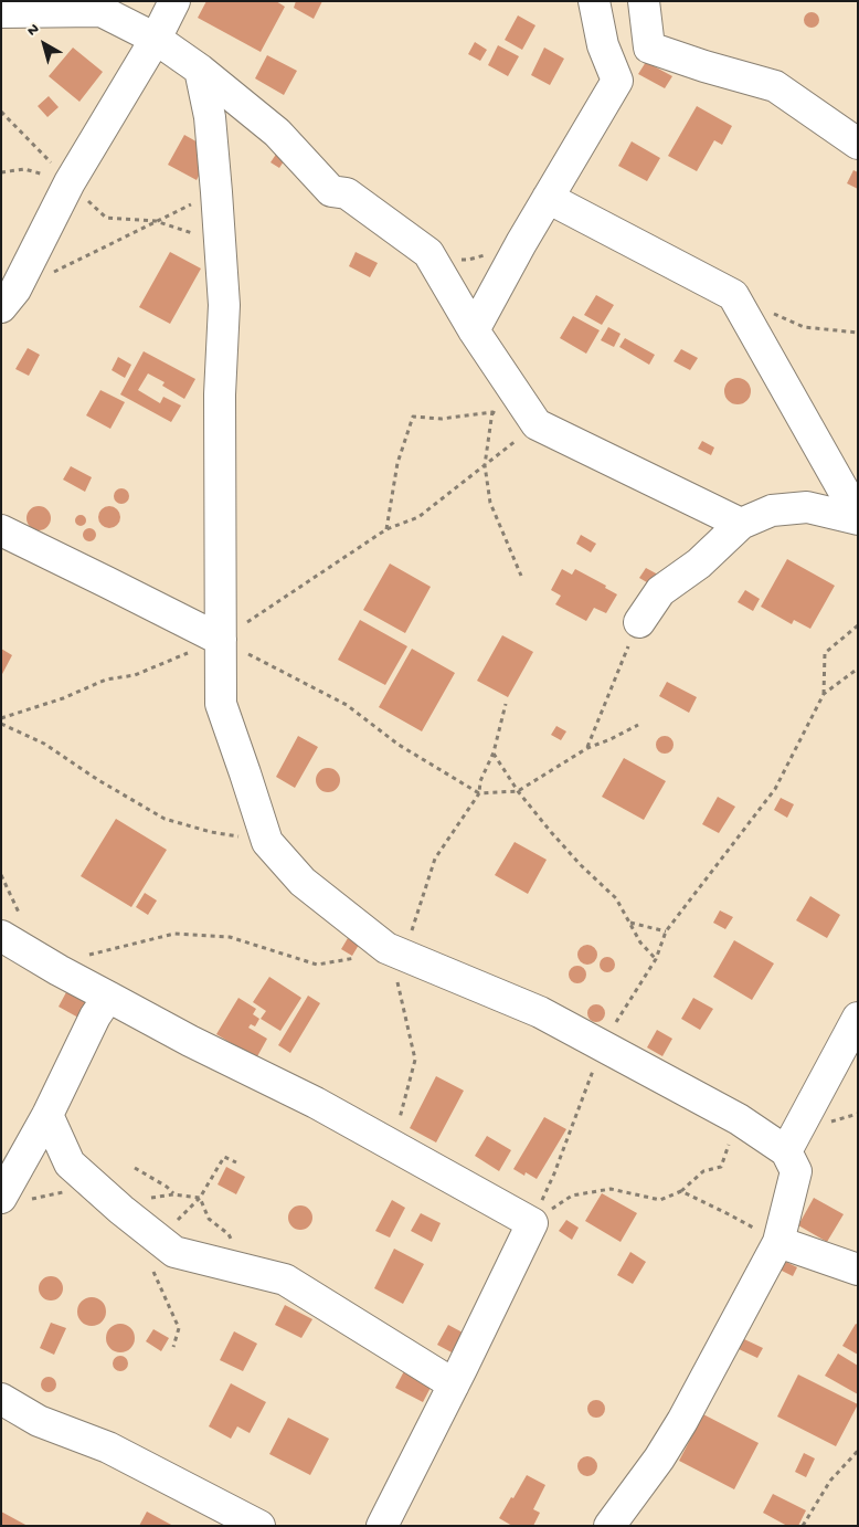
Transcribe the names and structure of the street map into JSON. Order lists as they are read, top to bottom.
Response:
{
  "north": "top left"
}
